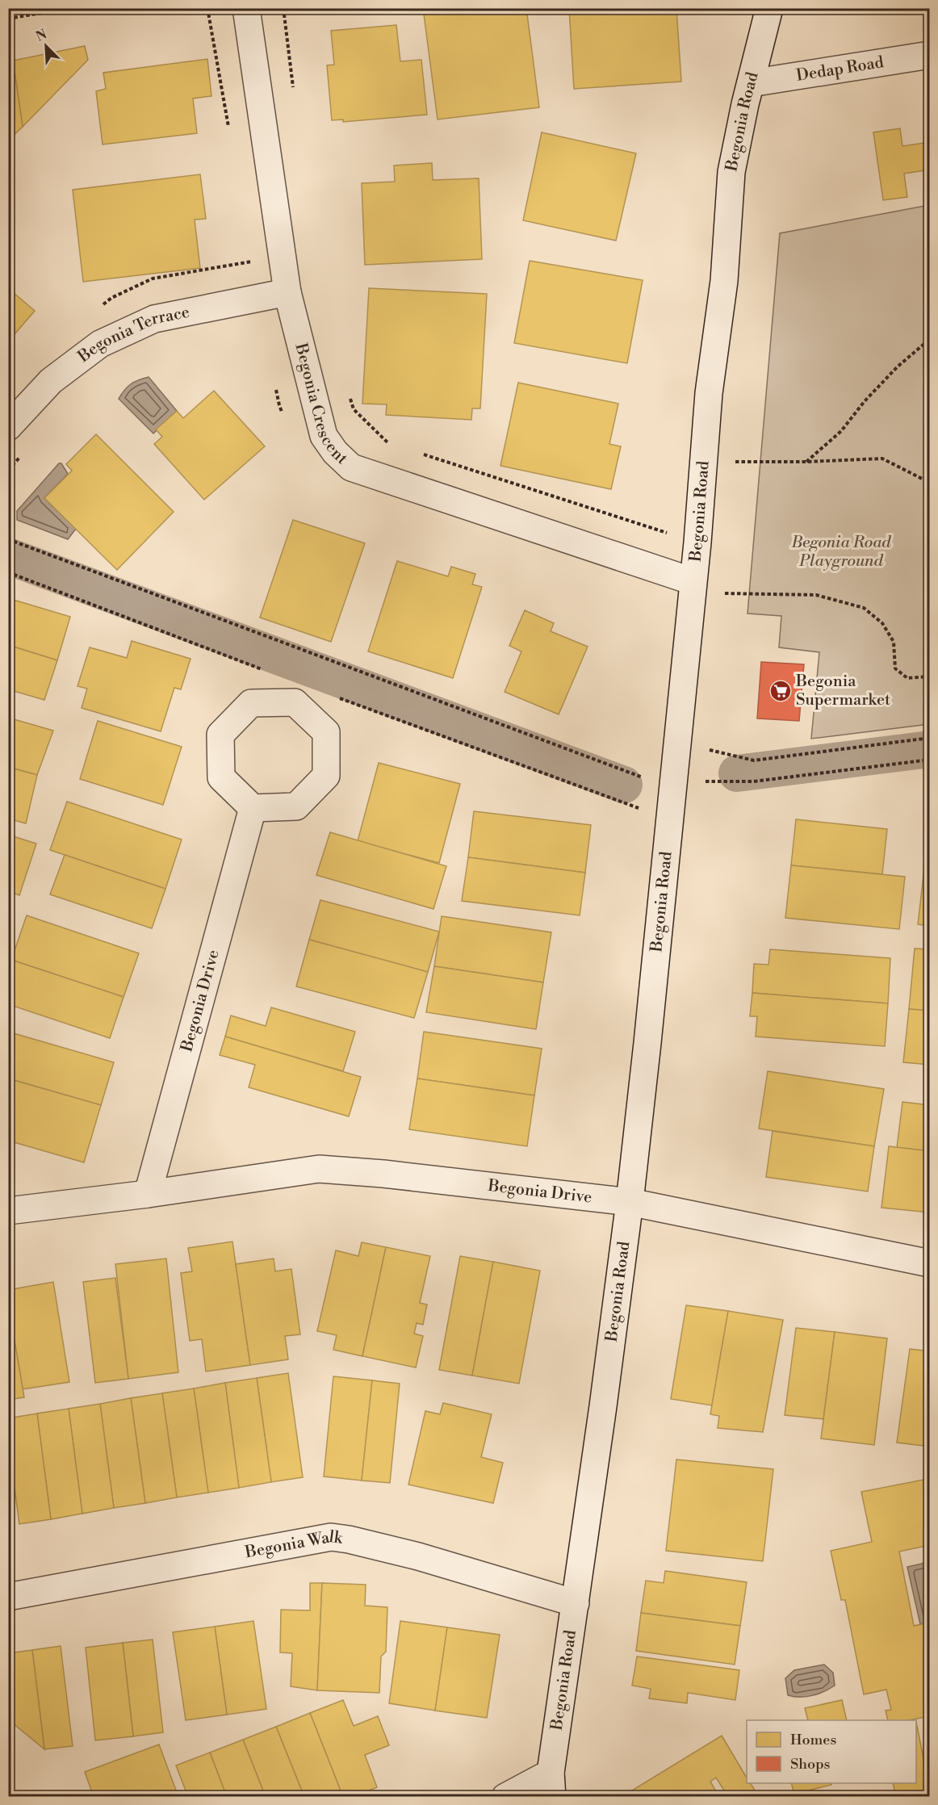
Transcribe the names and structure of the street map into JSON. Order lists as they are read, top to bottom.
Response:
{
  "streets": {
    "street": [
      "Dedap Road",
      "Begonia Road",
      "Begonia Terrace",
      "Begonia Crescent",
      "Begonia Drive",
      "Begonia Walk"
    ]
  },
  "crossings": [
    ["Dedap Road", "Begonia Road"],
    ["Begonia Road", "Begonia Crescent"],
    ["Begonia Road", "Begonia Drive"],
    ["Begonia Road", "Begonia Walk"],
    ["Begonia Terrace", "Begonia Crescent"]
  ],
  "parks": ["Begonia Road Playground"],
  "places": {
    "supermarket": ["Begonia Supermarket"]
  },
  "legend": ["Homes", "Shops"],
  "north": "top left"
}
